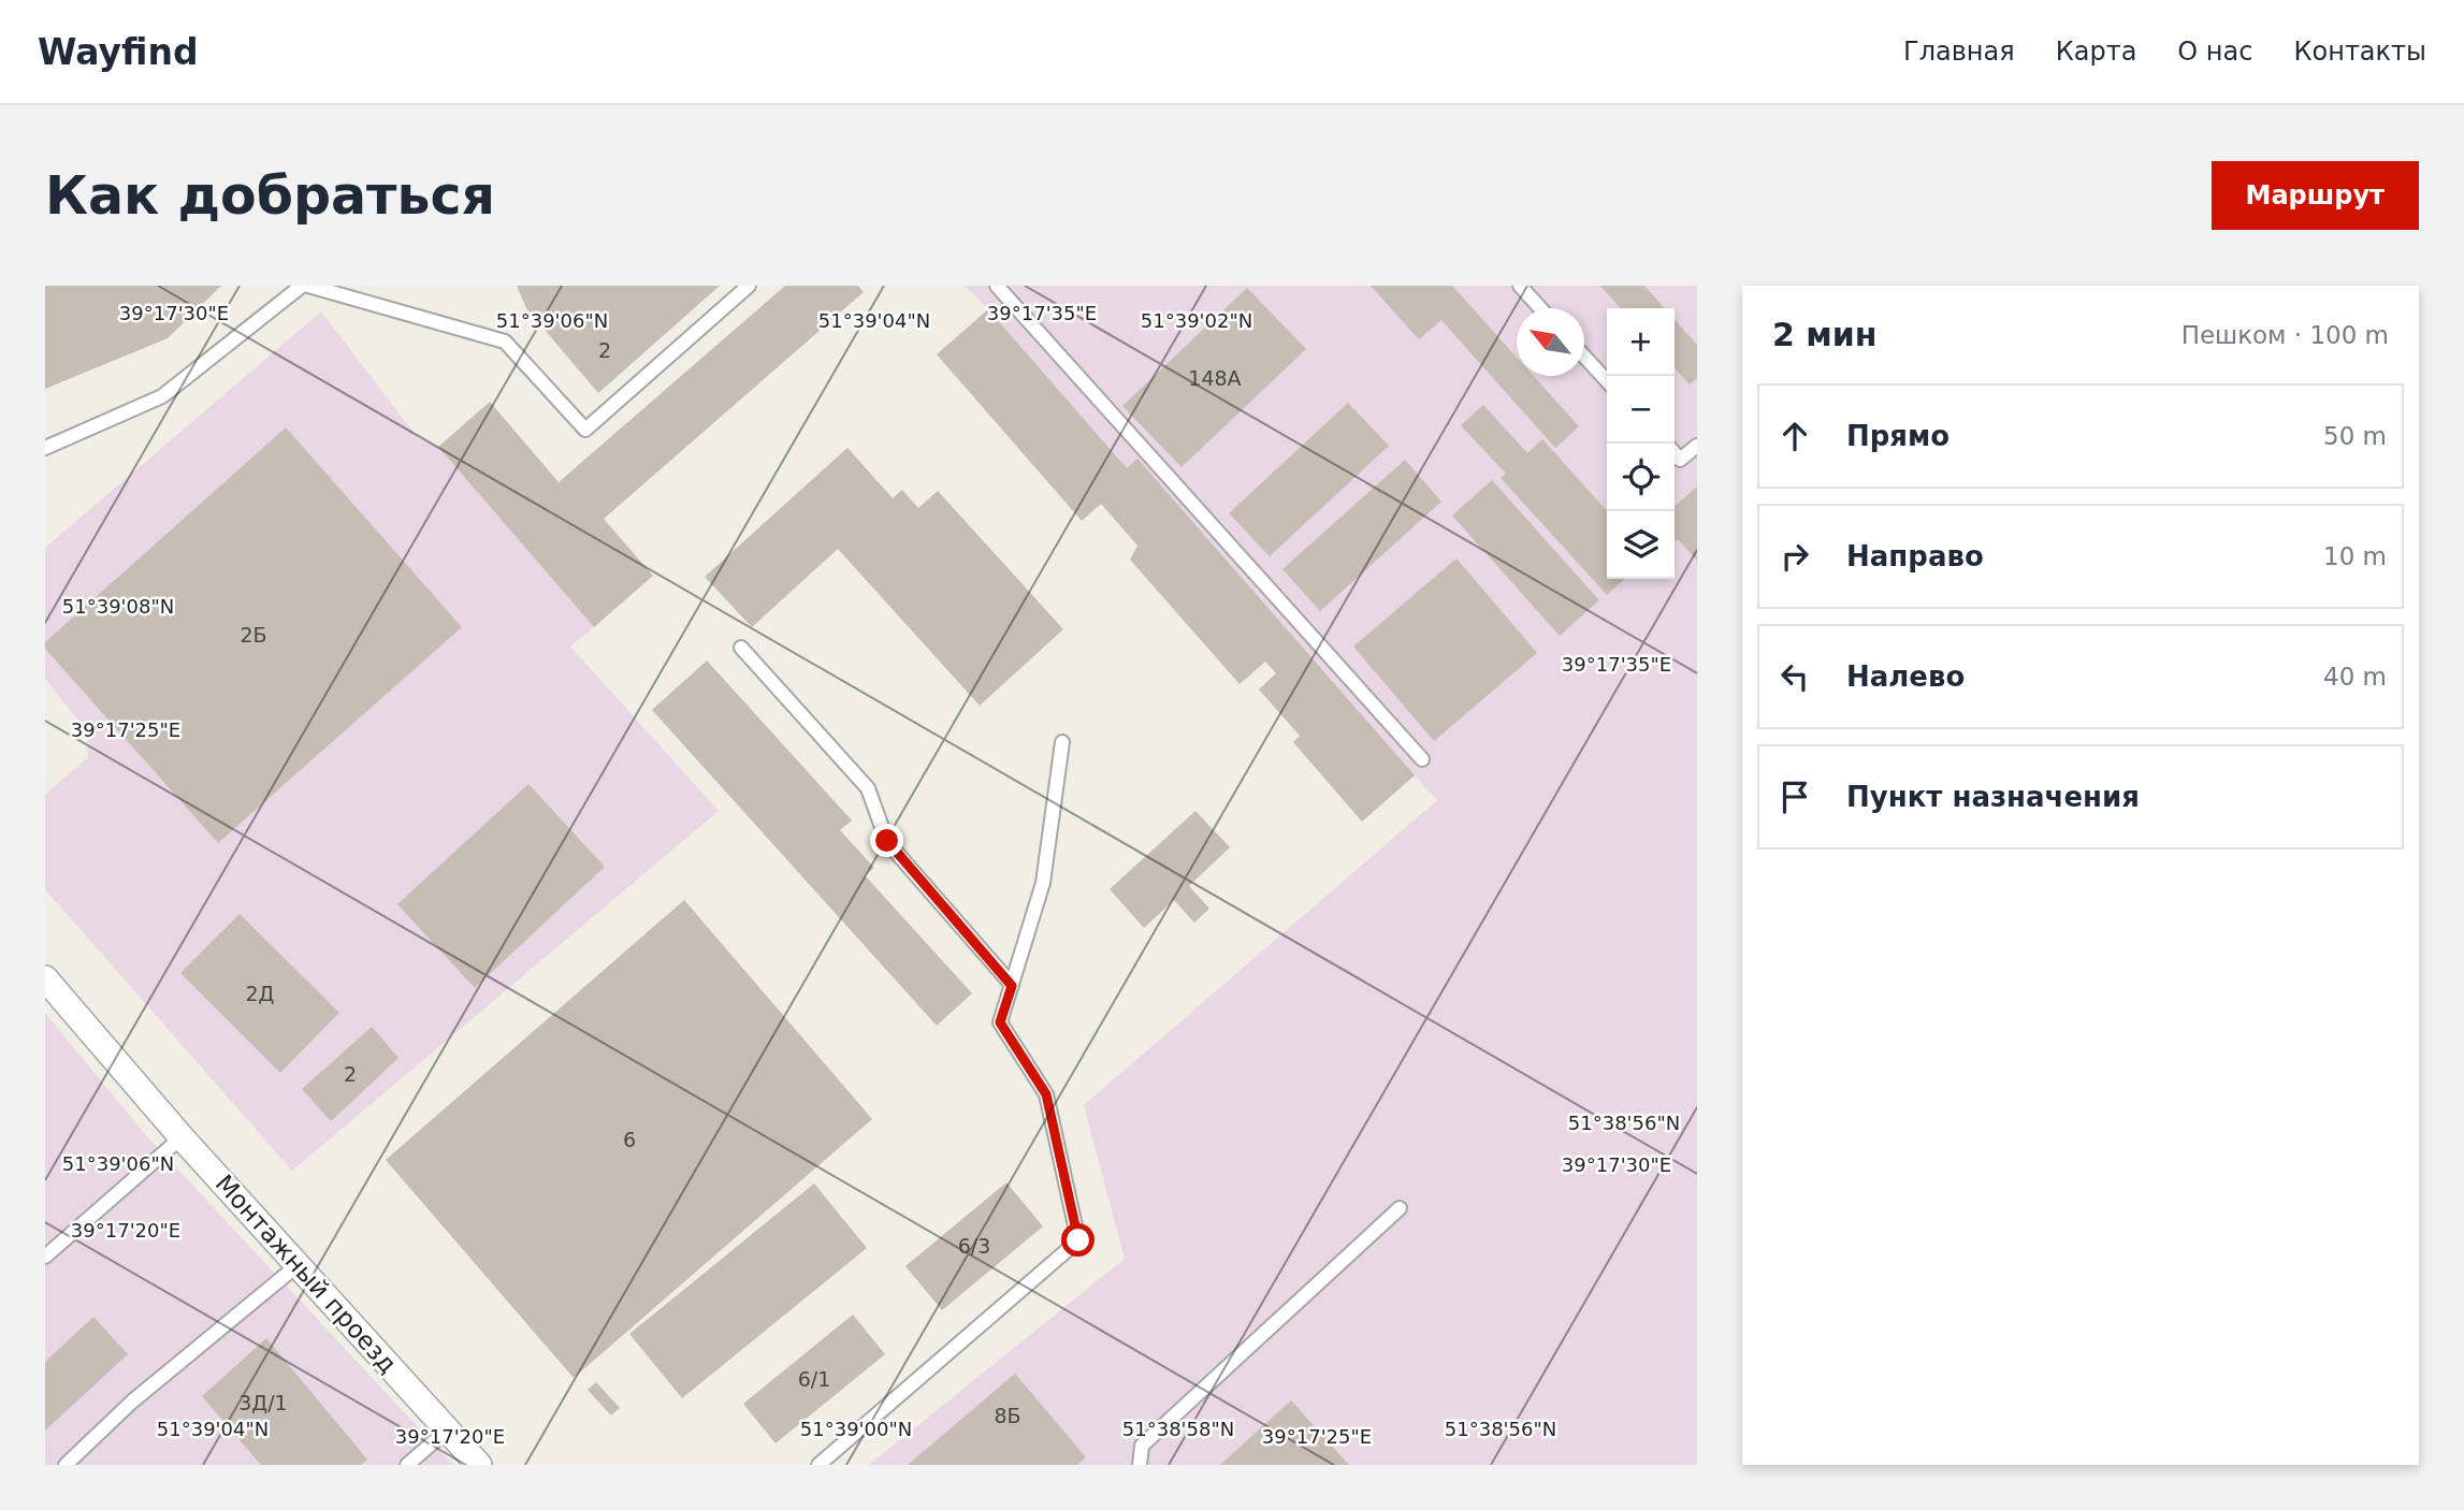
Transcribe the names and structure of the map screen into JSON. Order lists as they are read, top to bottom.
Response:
{
  "streets": {
    "street": ["Монтажный проезд"]
  },
  "house_numbers": [
    "2",
    "148А",
    "2Б",
    "2Д",
    "2",
    "6",
    "6/3",
    "6/1",
    "3Д/1",
    "8Б"
  ],
  "north": "top left",
  "page": {
    "header": "Wayfind",
    "nav": [
      "Главная",
      "Карта",
      "О нас",
      "Контакты"
    ],
    "buttons": "Маршрут",
    "title": "Как добраться",
    "heading": ["2 мин", "Пешком · 100 m"],
    "map_buttons": ["+", "−"],
    "list": [
      ["Прямо", "50 m"],
      ["Направо", "10 m"],
      ["Налево", "40 m"],
      "Пункт назначения"
    ]
  },
  "coordinates": [
    "39°17'30\"E",
    "39°17'35\"E",
    "51°39'06\"N",
    "51°39'04\"N",
    "51°39'02\"N",
    "51°39'08\"N",
    "39°17'25\"E",
    "51°38'56\"N",
    "39°17'20\"E",
    "51°39'00\"N",
    "51°38'58\"N"
  ]
}
